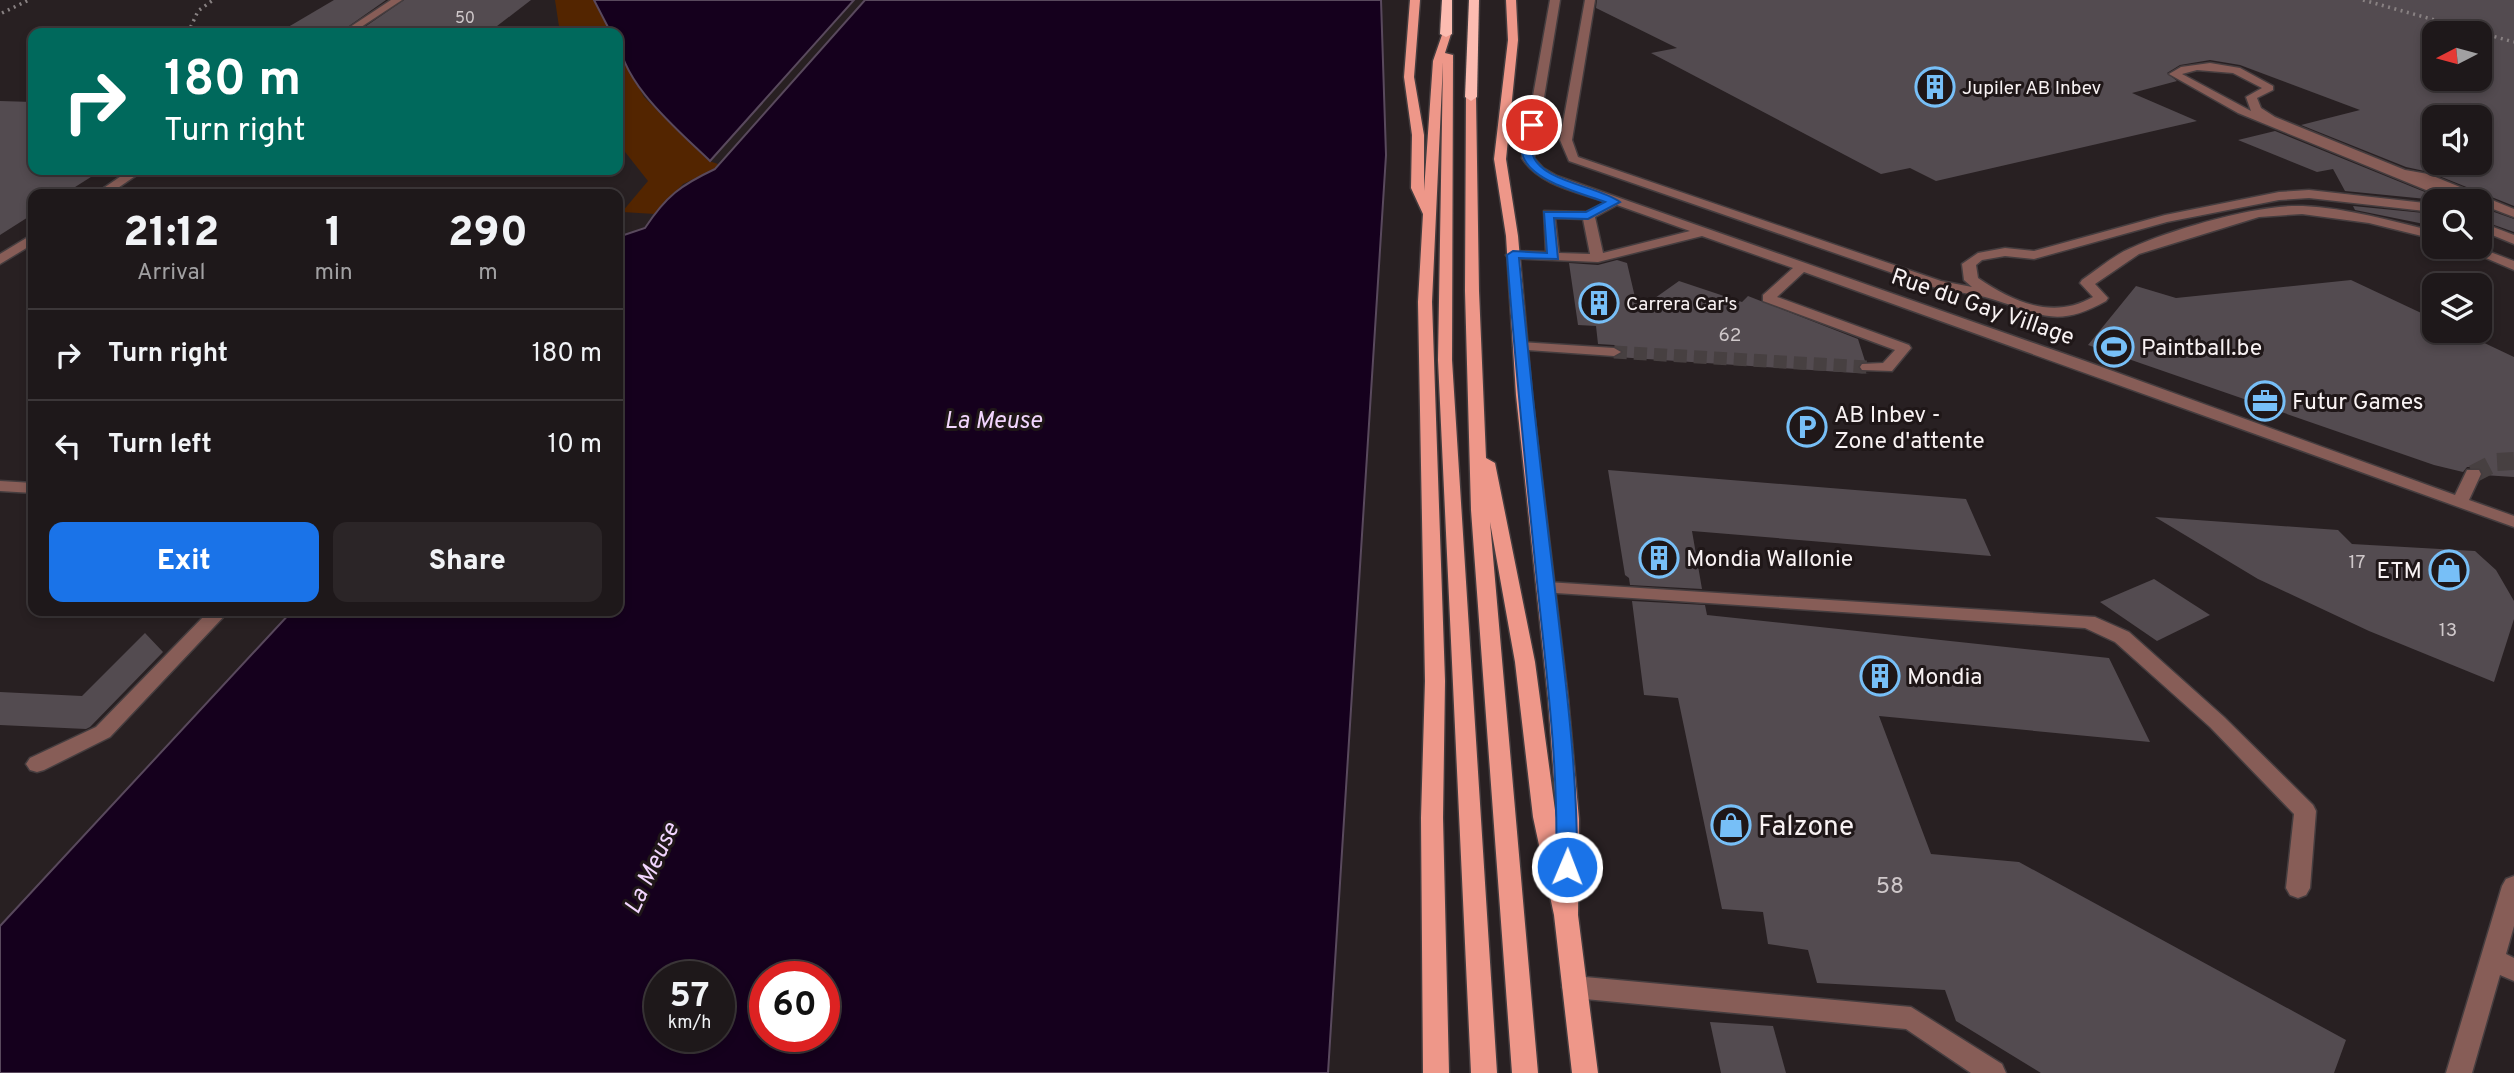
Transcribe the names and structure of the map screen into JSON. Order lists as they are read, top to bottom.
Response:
{
  "streets": {
    "street": ["Rue du Gay Village"]
  },
  "water": ["La Meuse"],
  "places": {
    "building": [
      "Jupiler AB Inbev",
      "Carrera Car's",
      "Mondia Wallonie",
      "Mondia"
    ],
    "sports": ["Paintball.be"],
    "office": ["Futur Games"],
    "parking": ["AB Inbev - Zone d'attente"],
    "shop": ["ETM", "Falzone"]
  },
  "house_numbers": [
    "50",
    "62",
    "17",
    "13",
    "58"
  ],
  "north": "left",
  "page": {
    "turn": ["180 m", "Turn right"],
    "eta": [
      "21:12",
      "Arrival",
      "1",
      "min",
      "290",
      "m"
    ],
    "list": [
      {
        "name": "Turn right",
        "value": "180 m"
      },
      {
        "name": "Turn left",
        "value": "10 m"
      }
    ],
    "buttons": ["Exit", "Share"],
    "speed": "57 km/h",
    "limit": "60"
  }
}
